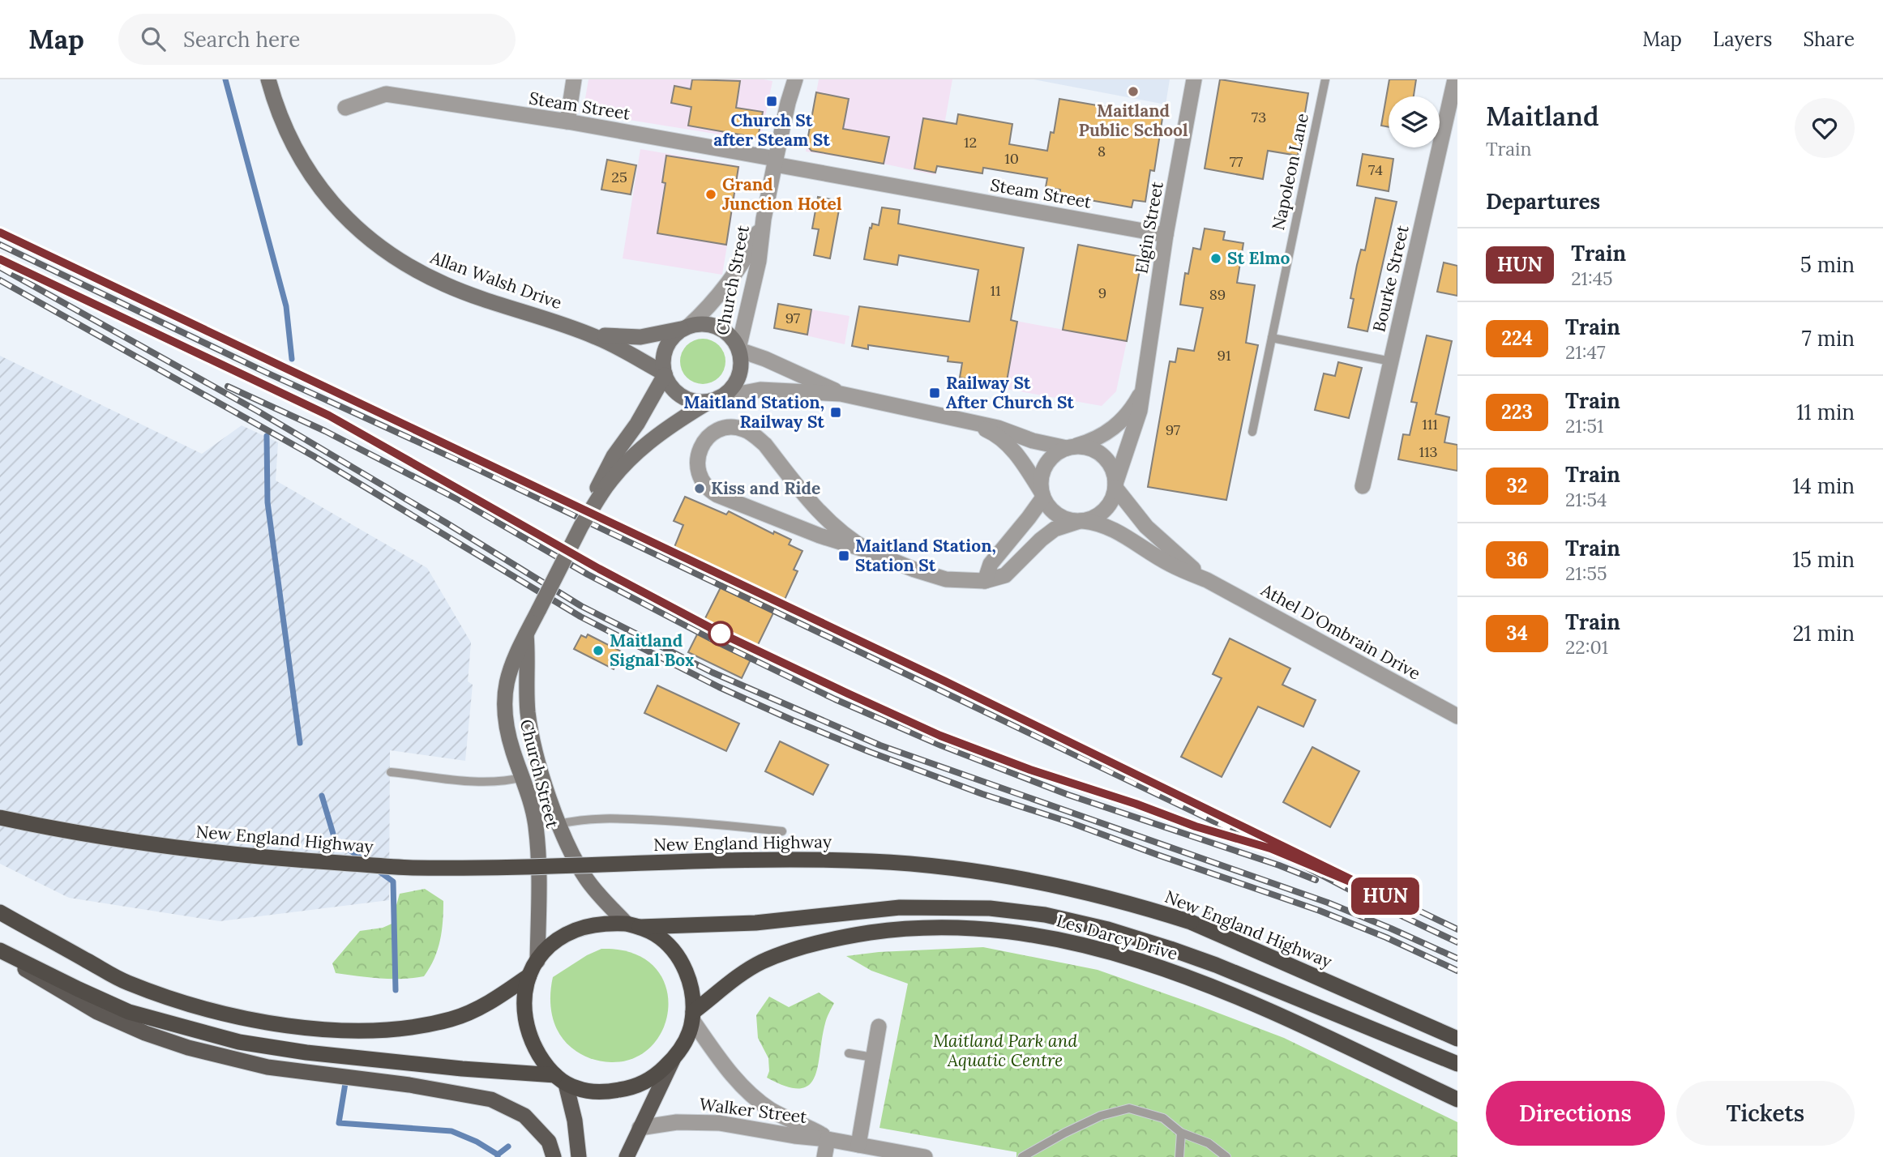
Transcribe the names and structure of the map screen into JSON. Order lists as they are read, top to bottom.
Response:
{
  "streets": {
    "highway": ["New England Highway", "Les Darcy Drive"],
    "main road": ["Allan Walsh Drive", "Church Street"],
    "street": [
      "Steam Street",
      "Elgin Street",
      "Bourke Street",
      "Athel D'Ombrain Drive",
      "Walker Street"
    ],
    "lane": ["Napoleon Lane"]
  },
  "crossings": [
    ["Steam Street", "Elgin Street"],
    ["Steam Street", "Church Street"],
    ["Elgin Street", "Athel D'Ombrain Drive"],
    ["Allan Walsh Drive", "Church Street"],
    ["Church Street", "Les Darcy Drive"],
    ["Church Street", "Walker Street"],
    ["Les Darcy Drive", "Walker Street"]
  ],
  "parks": ["Maitland Park and Aquatic Centre"],
  "places": {
    "other": [
      "Maitland Public School",
      "Grand Junction Hotel",
      "St Elmo",
      "Kiss and Ride",
      "Maitland Signal Box"
    ],
    "transit": [
      "Church St after Steam St",
      "Railway St After Church St",
      "Maitland Station, Railway St",
      "Maitland Station, Station St"
    ]
  },
  "house_numbers": [
    "73",
    "12",
    "8",
    "10",
    "77",
    "74",
    "25",
    "11",
    "9",
    "89",
    "97",
    "91",
    "111",
    "97",
    "113"
  ],
  "page": {
    "header": "Map",
    "search": "Search here",
    "nav": ["Map", "Layers", "Share"],
    "on_map": "HUN",
    "heading": [
      ["Maitland", "Train"],
      "Departures"
    ],
    "list": [
      {
        "mark": "HUN",
        "name": "Train",
        "note": "21:45",
        "value": "5 min"
      },
      {
        "mark": "224",
        "name": "Train",
        "note": "21:47",
        "value": "7 min"
      },
      {
        "mark": "223",
        "name": "Train",
        "note": "21:51",
        "value": "11 min"
      },
      {
        "mark": "32",
        "name": "Train",
        "note": "21:54",
        "value": "14 min"
      },
      {
        "mark": "36",
        "name": "Train",
        "note": "21:55",
        "value": "15 min"
      },
      {
        "mark": "34",
        "name": "Train",
        "note": "22:01",
        "value": "21 min"
      }
    ],
    "buttons": ["Directions", "Tickets"]
  }
}
